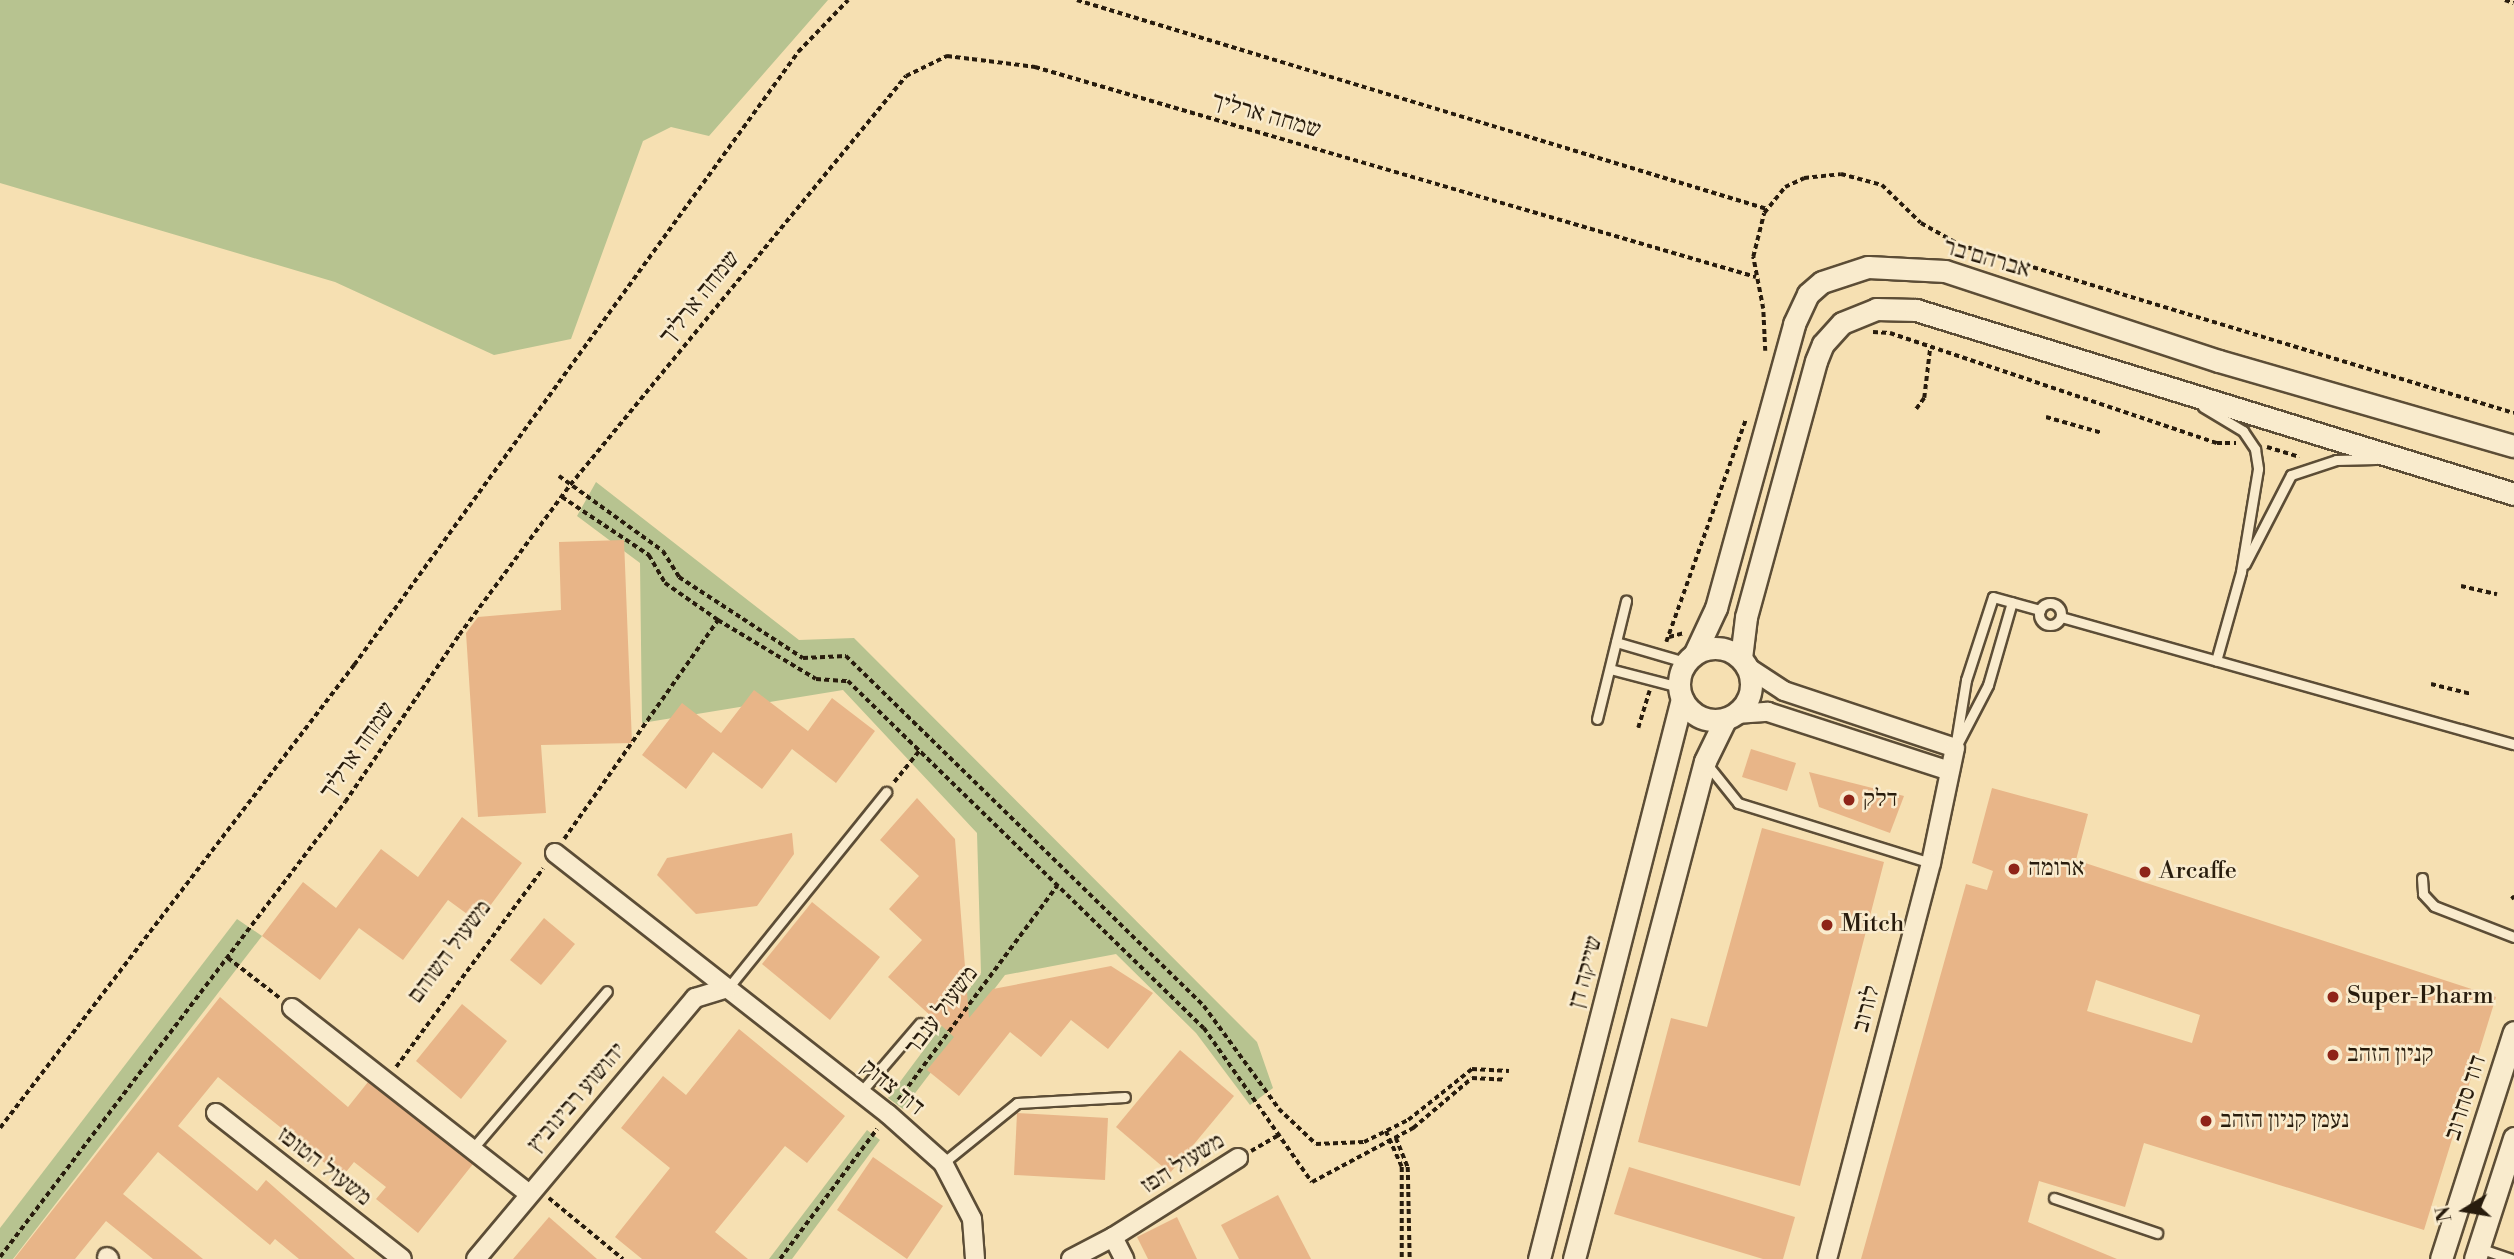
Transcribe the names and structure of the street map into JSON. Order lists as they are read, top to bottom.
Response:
{
  "streets": {
    "street": [
      "אברהם בר",
      "שייקה דן",
      "לזרוב",
      "דוד צדוק",
      "יהושוע רבינוביץ",
      "דוד סחרוב",
      "משעול הפז",
      "משעול הטופז"
    ],
    "path": ["שמחה ארליך", "משעול השוהם", "משעול ענבר"]
  },
  "crossings": [
    ["אברהם בר", "שייקה דן"],
    ["משעול השוהם", "דוד צדוק"],
    ["משעול ענבר", "דוד צדוק"],
    ["דוד צדוק", "יהושוע רבינוביץ"]
  ],
  "places": [
    "דלק",
    "ארומה",
    "Arcaffe",
    "Mitch",
    "Super-Pharm",
    "קניון הזהב",
    "נעמן קניון הזהב"
  ],
  "north": "left"
}
